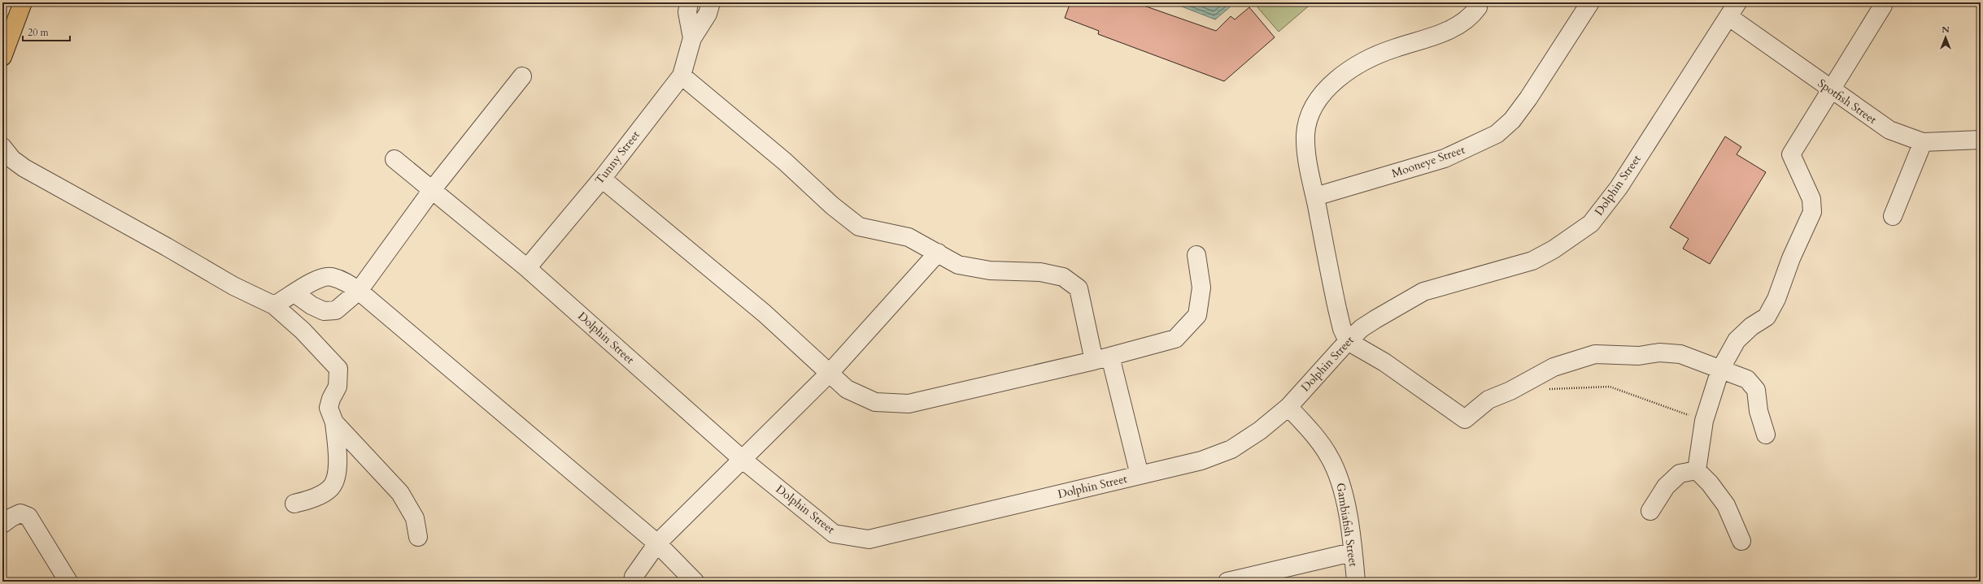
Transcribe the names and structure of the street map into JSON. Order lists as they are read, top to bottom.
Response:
{
  "streets": {
    "street": [
      "Spotfish Street",
      "Tunny Street",
      "Mooneye Street",
      "Dolphin Street",
      "Gambiafish Street"
    ]
  },
  "crossings": [
    ["Spotfish Street", "Dolphin Street"],
    ["Tunny Street", "Dolphin Street"],
    ["Dolphin Street", "Gambiafish Street"]
  ],
  "scale_bar": "20 m",
  "north": "top"
}
